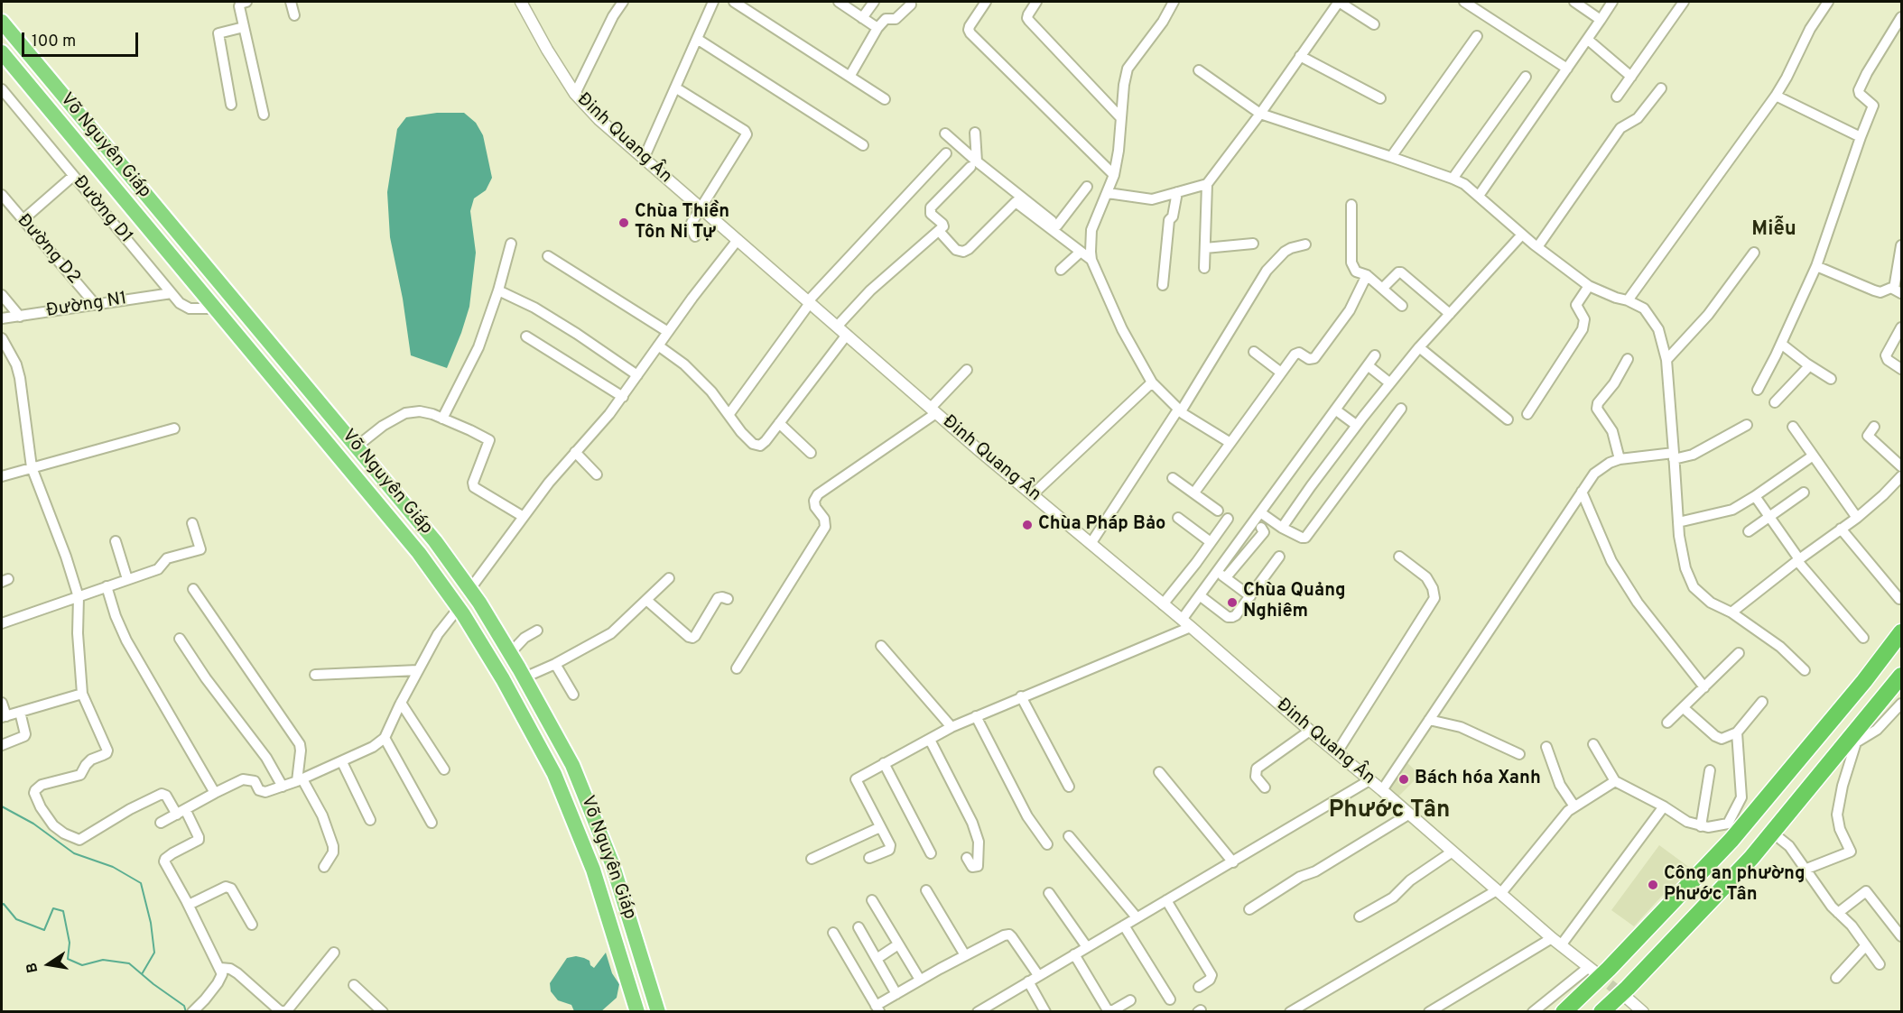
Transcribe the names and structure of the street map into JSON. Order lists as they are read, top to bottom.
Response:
{
  "streets": {
    "highway": ["Võ Nguyên Giáp"],
    "street": [
      "Đinh Quang Ân",
      "Đường D1",
      "Đường D2",
      "Đường N1"
    ]
  },
  "crossings": [
    ["Võ Nguyên Giáp", "Đường D1"],
    ["Đường D1", "Đường N1"],
    ["Đường D2", "Đường N1"]
  ],
  "districts": ["Miễu", "Phước Tân"],
  "places": [
    "Chùa Thiền Tôn Ni Tự",
    "Chùa Pháp Bảo",
    "Chùa Quảng Nghiêm",
    "Bách hóa Xanh",
    "Công an phường Phước Tân"
  ],
  "scale_bar": "100 m",
  "north": "left"
}
